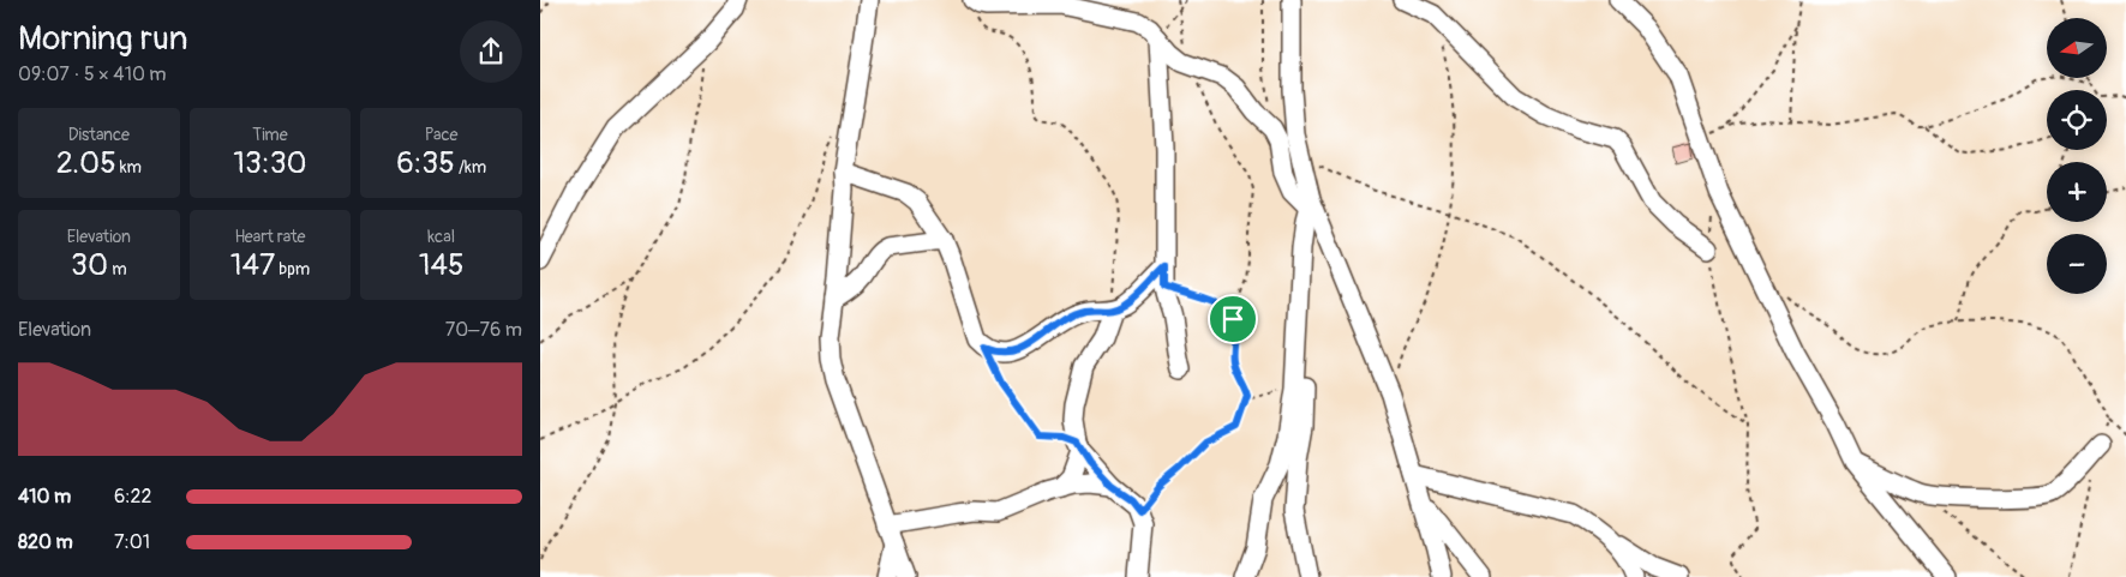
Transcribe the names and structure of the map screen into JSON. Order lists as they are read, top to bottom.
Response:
{
  "north": "left",
  "page": {
    "heading": ["Morning run", "09:07 · 5 × 410 m"],
    "map_buttons": ["+", "−"],
    "stats": [
      ["Distance", "2.05 km"],
      ["Time", "13:30"],
      ["Pace", "6:35 /km"],
      ["Elevation", "30 m"],
      ["Heart rate", "147 bpm"],
      ["kcal", "145"]
    ],
    "chart": ["Elevation", "70–76 m"],
    "list": [
      {
        "name": "410 m",
        "note": "6:22"
      },
      {
        "name": "820 m",
        "note": "7:01"
      }
    ]
  }
}
